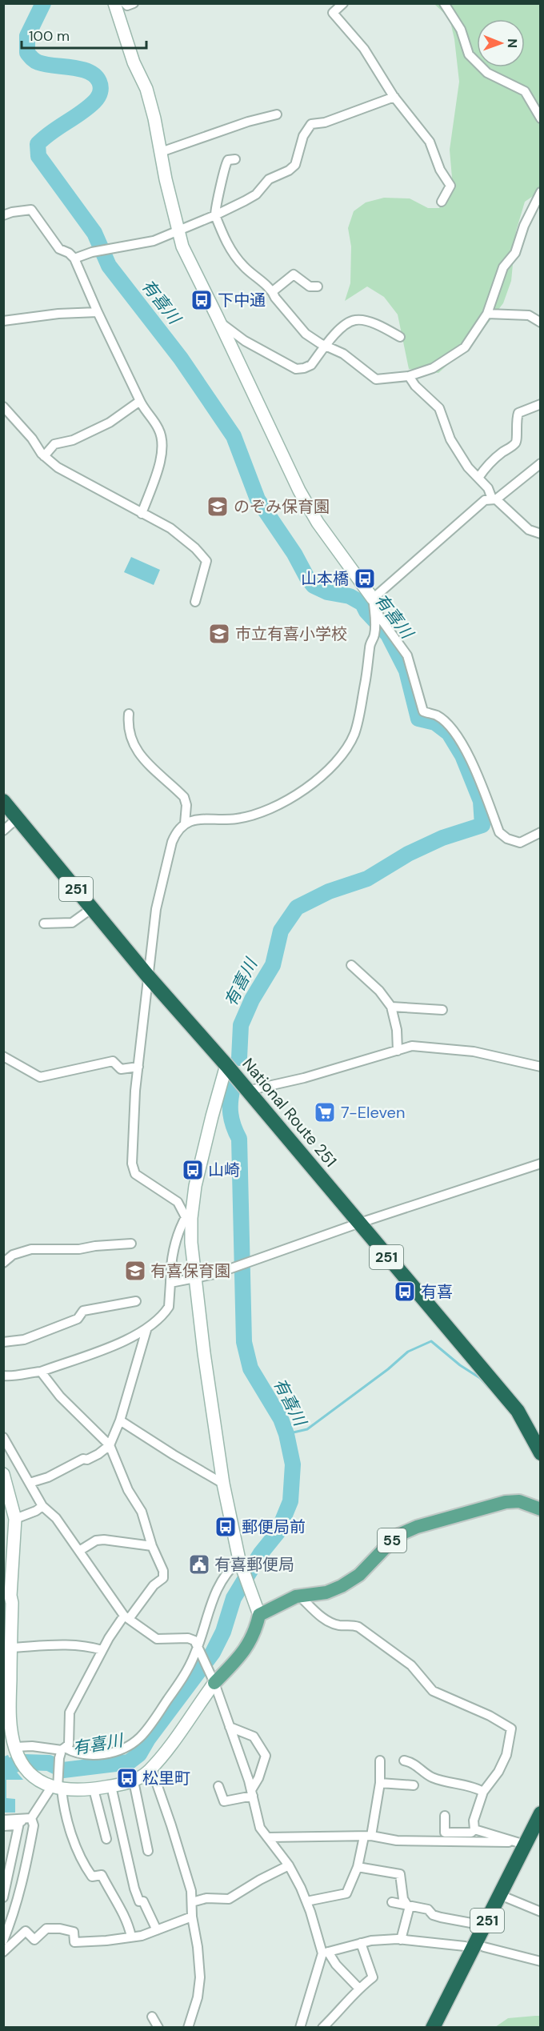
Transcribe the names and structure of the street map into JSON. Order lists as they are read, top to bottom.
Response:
{
  "streets": {
    "highway": ["251", "National Route 251"],
    "main road": ["55"]
  },
  "water": ["有喜川"],
  "places": {
    "bus stop": [
      "下中通",
      "山本橋",
      "山崎",
      "有喜",
      "郵便局前",
      "松里町"
    ],
    "school or university": ["のぞみ保育園", "市立有喜小学校", "有喜保育園"],
    "supermarket": ["7-Eleven"],
    "public building": ["有喜郵便局"]
  },
  "scale_bar": "100 m",
  "north": "right"
}
